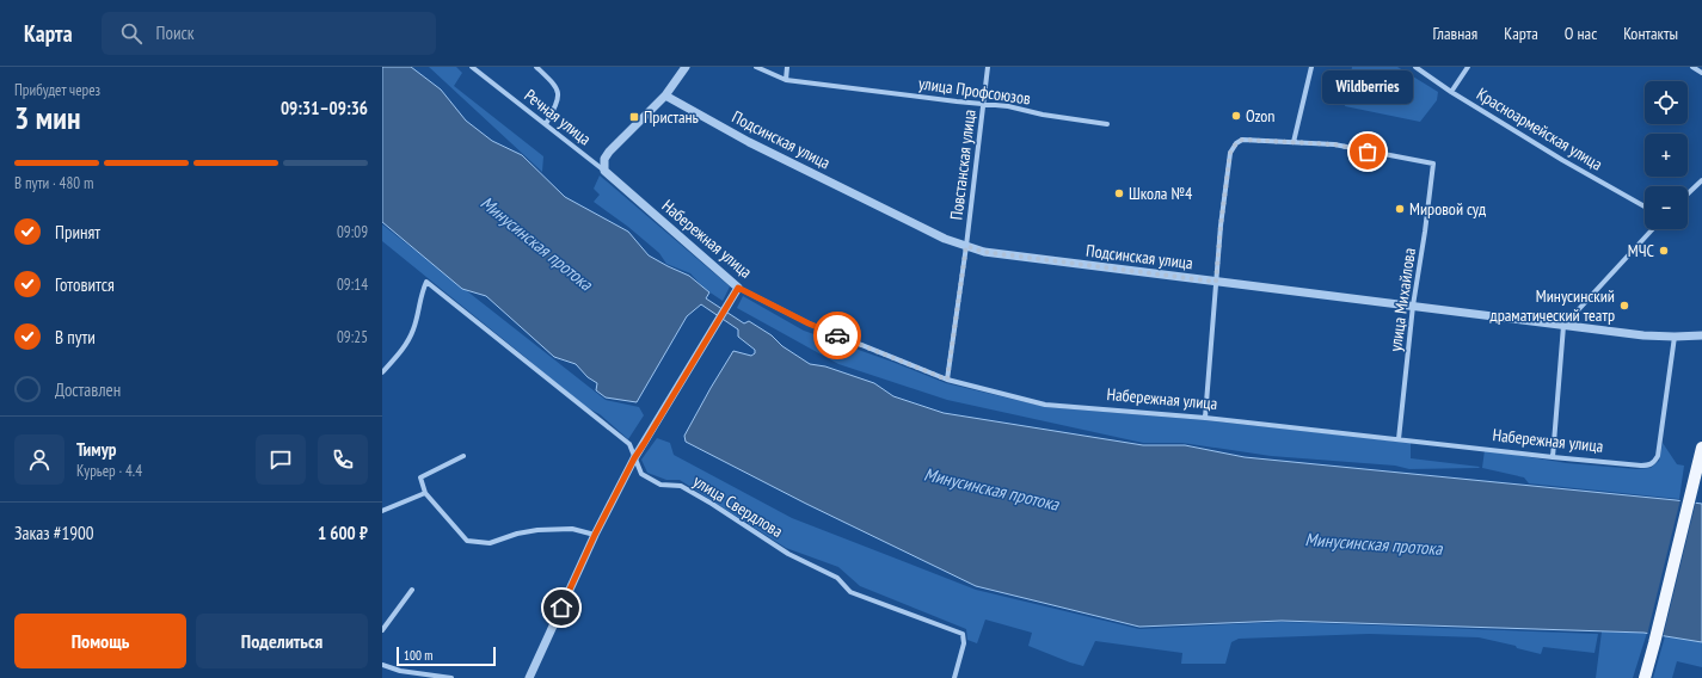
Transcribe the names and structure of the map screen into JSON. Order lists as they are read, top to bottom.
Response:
{
  "streets": {
    "street": [
      "улица Профсоюзов",
      "Речная улица",
      "Красноармейская улица",
      "Подсинская улица",
      "Повстанская улица",
      "Набережная улица",
      "улица Михайлова",
      "улица Свердлова"
    ]
  },
  "crossings": [
    ["улица Профсоюзов", "Повстанская улица"],
    ["Речная улица", "Набережная улица"],
    ["Подсинская улица", "Повстанская улица"],
    ["Подсинская улица", "Набережная улица"],
    ["Подсинская улица", "улица Михайлова"],
    ["Повстанская улица", "Набережная улица"],
    ["Набережная улица", "улица Михайлова"]
  ],
  "water": ["Минусинская протока"],
  "places": {
    "other": [
      "Ozon",
      "Wildberries",
      "Школа №4",
      "Мировой суд",
      "МЧС",
      "Минусинский драматический театр"
    ],
    "transit": ["Пристань"]
  },
  "scale_bar": "100 m",
  "page": {
    "header": "Карта",
    "search": "Поиск",
    "nav": [
      "Главная",
      "Карта",
      "О нас",
      "Контакты"
    ],
    "heading": ["3 мин", "Прибудет через", "09:31–09:36"],
    "panel": [
      "Тимур",
      "Курьер · 4.4",
      "Заказ #1900",
      "1 600 ₽"
    ],
    "bubble": "Wildberries",
    "map_buttons": ["+", "−"],
    "bar": "В пути · 480 m",
    "list": [
      ["Принят", "09:09"],
      ["Готовится", "09:14"],
      ["В пути", "09:25"],
      "Доставлен"
    ],
    "buttons": ["Помощь", "Поделиться"],
    "scale": "100 m"
  }
}
